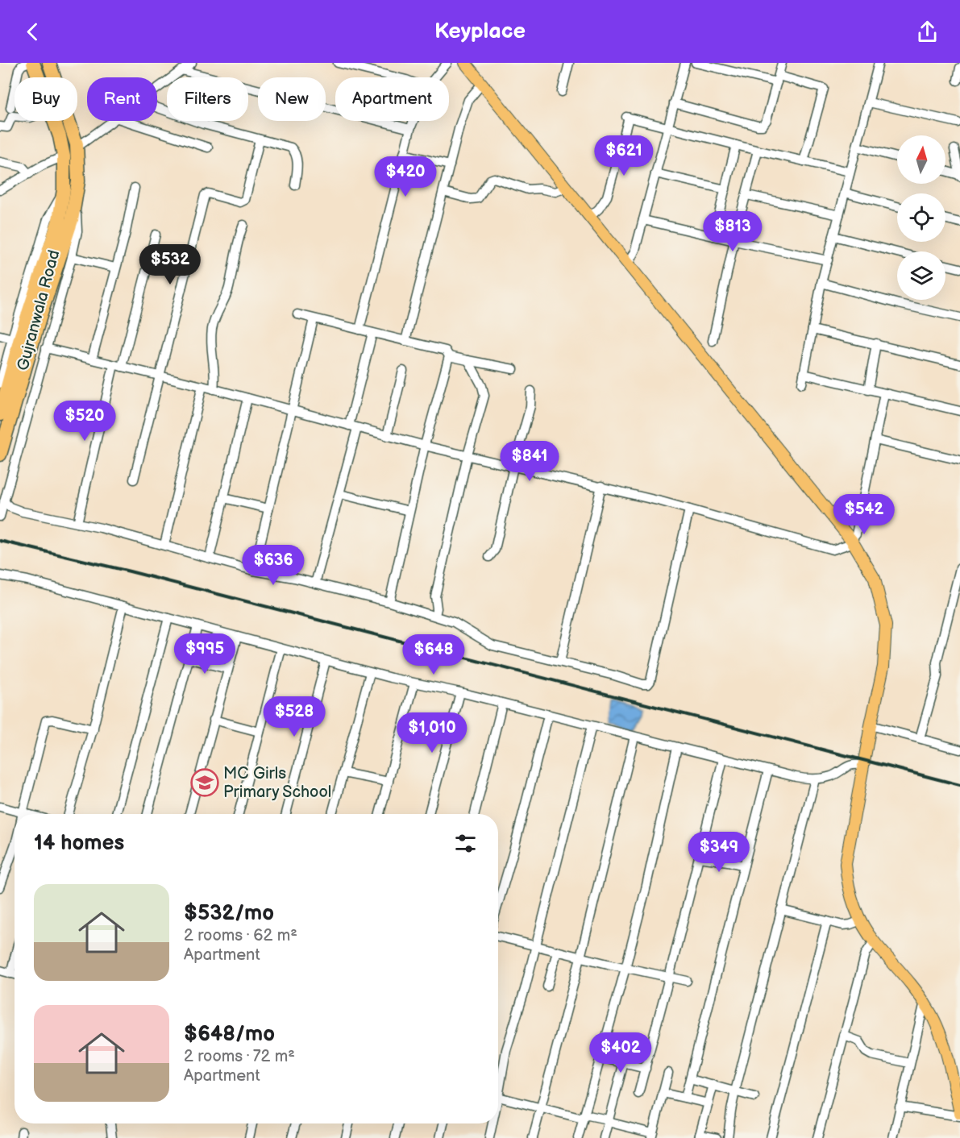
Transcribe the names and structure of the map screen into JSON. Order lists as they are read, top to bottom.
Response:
{
  "streets": {
    "highway": ["Gujranwala Road"]
  },
  "places": {
    "school or university": ["MC Girls Primary School"]
  },
  "north": "top",
  "page": {
    "header": "Keyplace",
    "chip": [
      "Buy",
      "Rent",
      "Filters",
      "New",
      "Apartment"
    ],
    "price": [
      "$621",
      "$420",
      "$813",
      "$532",
      "$520",
      "$841",
      "$542",
      "$636",
      "$995",
      "$648",
      "$528",
      "$1,010",
      "$349",
      "$402"
    ],
    "heading": "14 homes",
    "list": [
      {
        "name": "$532/mo",
        "note": "2 rooms · 62 m² · Apartment"
      },
      {
        "name": "$648/mo",
        "note": "2 rooms · 72 m² · Apartment"
      }
    ]
  }
}
